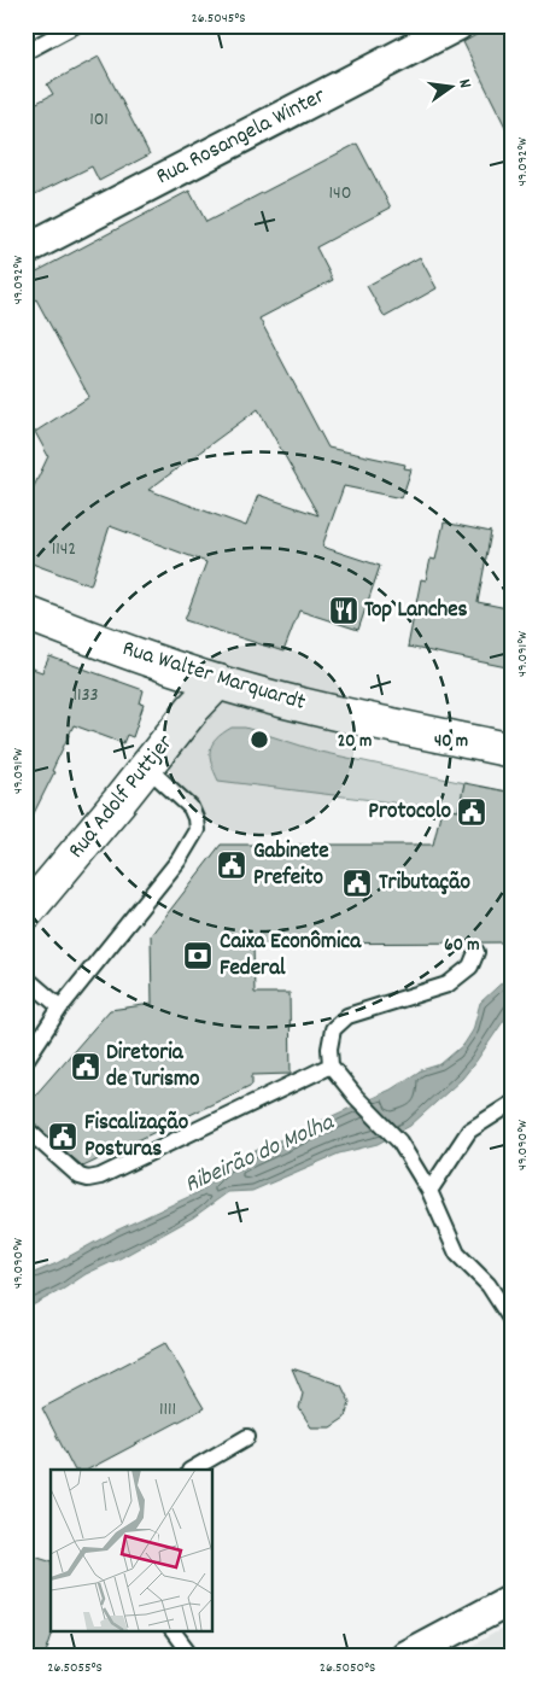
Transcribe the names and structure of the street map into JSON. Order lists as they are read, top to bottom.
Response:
{
  "streets": {
    "main road": ["Rua Walter Marquardt", "Rua Adolf Puttjer"],
    "street": ["Rua Rosangela Winter"]
  },
  "crossings": [
    ["Rua Walter Marquardt", "Rua Adolf Puttjer"]
  ],
  "water": ["Ribeirão do Molha"],
  "places": {
    "restaurant": ["Top Lanches"],
    "public building": [
      "Protocolo",
      "Gabinete Prefeito",
      "Tributação",
      "Diretoria de Turismo",
      "Fiscalização Posturas"
    ],
    "bank": ["Caixa Econômica Federal"]
  },
  "house_numbers": [
    "101",
    "140",
    "1142",
    "1133",
    "1111"
  ],
  "north": "right",
  "coordinates": [
    "26.5045°S",
    "49.092°W",
    "49.091°W",
    "49.090°W",
    "26.5055°S",
    "26.5050°S"
  ],
  "rings": ["20 m", "40 m", "60 m"]
}
